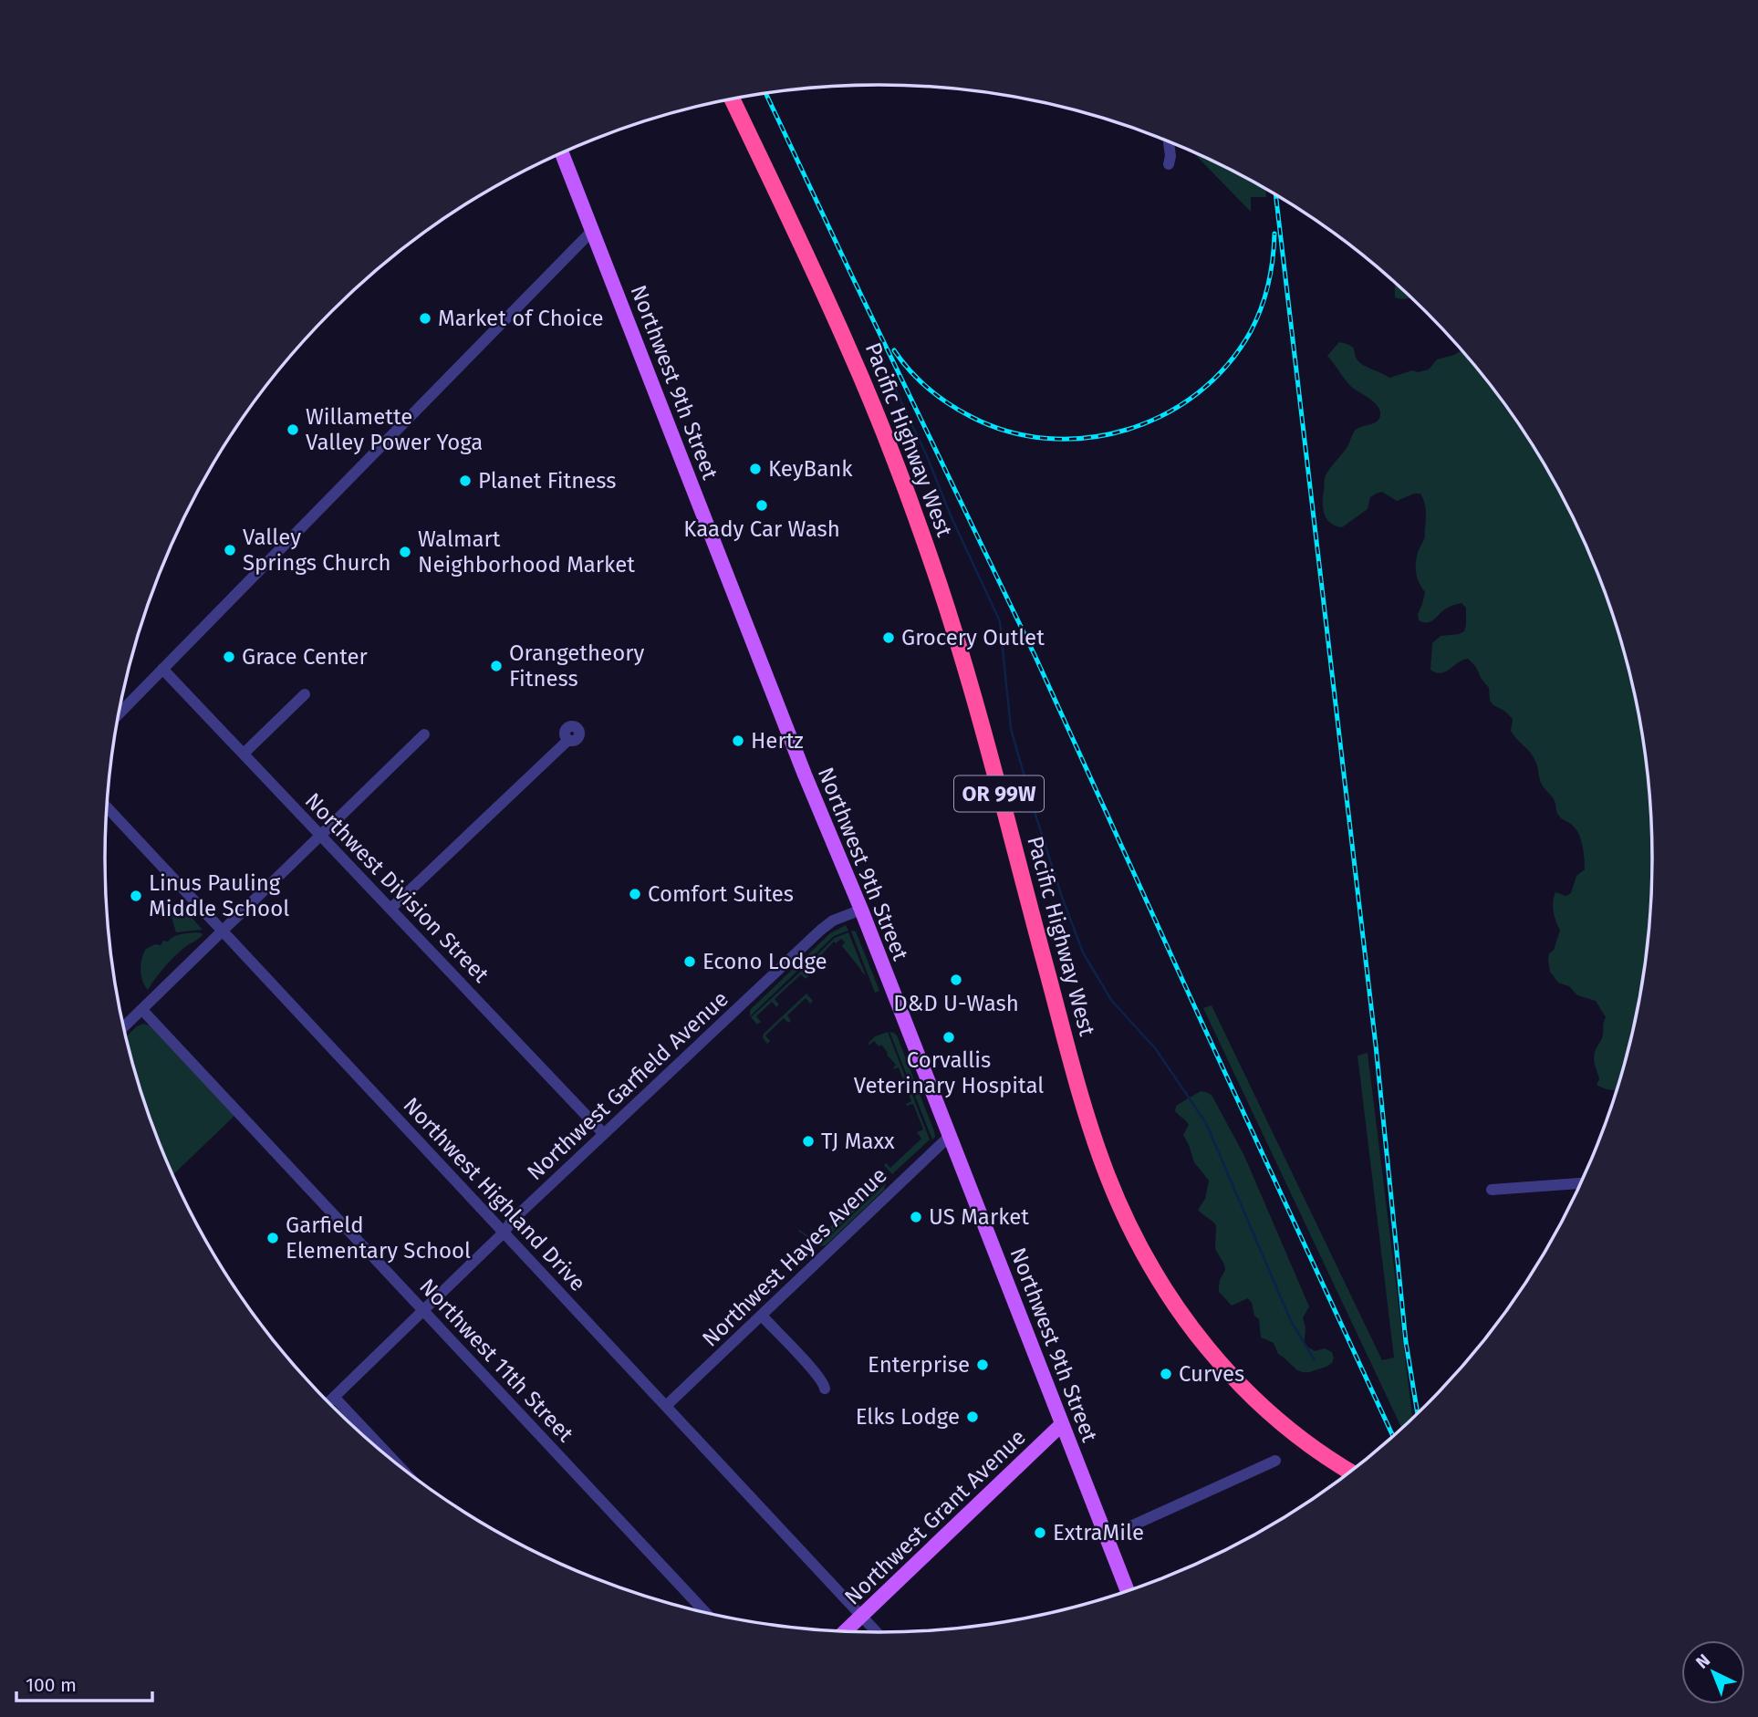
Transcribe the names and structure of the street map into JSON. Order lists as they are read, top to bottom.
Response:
{
  "streets": {
    "highway": ["Pacific Highway West", "OR 99W"],
    "main road": ["Northwest 9th Street", "Northwest Grant Avenue"],
    "street": [
      "Northwest Division Street",
      "Northwest Garfield Avenue",
      "Northwest Highland Drive",
      "Northwest Hayes Avenue",
      "Northwest 11th Street"
    ]
  },
  "crossings": [
    ["Northwest 9th Street", "Northwest Garfield Avenue"],
    ["Northwest 9th Street", "Northwest Hayes Avenue"],
    ["Northwest 9th Street", "Northwest Grant Avenue"],
    ["Northwest Division Street", "Northwest Garfield Avenue"],
    ["Northwest Garfield Avenue", "Northwest Highland Drive"],
    ["Northwest Garfield Avenue", "Northwest 11th Street"],
    ["Northwest Highland Drive", "Northwest Hayes Avenue"],
    ["Northwest Highland Drive", "Northwest Grant Avenue"]
  ],
  "places": [
    "Market of Choice",
    "Willamette Valley Power Yoga",
    "KeyBank",
    "Planet Fitness",
    "Kaady Car Wash",
    "Valley Springs Church",
    "Walmart Neighborhood Market",
    "Grocery Outlet",
    "Grace Center",
    "Orangetheory Fitness",
    "Hertz",
    "Comfort Suites",
    "Linus Pauling Middle School",
    "Econo Lodge",
    "D&D U-Wash",
    "Corvallis Veterinary Hospital",
    "TJ Maxx",
    "US Market",
    "Garfield Elementary School",
    "Enterprise",
    "Curves",
    "Elks Lodge",
    "ExtraMile"
  ],
  "scale_bar": "100 m",
  "north": "top left"
}
